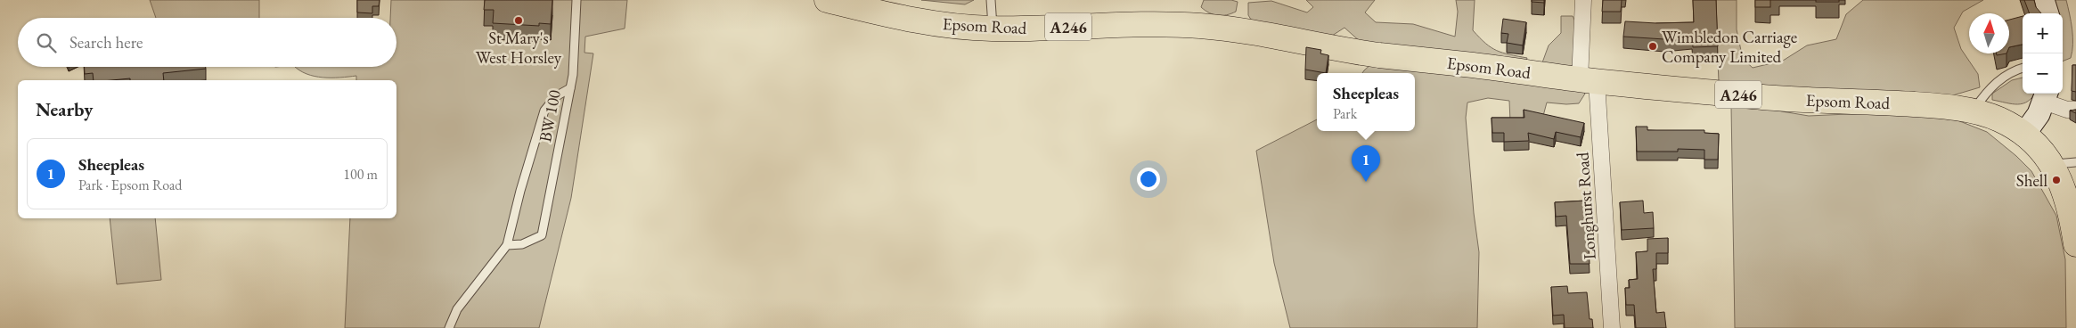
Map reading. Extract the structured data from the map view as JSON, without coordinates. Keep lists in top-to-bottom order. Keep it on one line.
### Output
{"streets":{"main road":["Epsom Road","A246"],"street":["Longhurst Road"],"lane":["BW 100"]},"crossings":[["Epsom Road","Longhurst Road"]],"places":["St Mary's West Horsley","Wimbledon Carriage Company Limited","Shell"],"north":"top","page":{"map_buttons":["+","−"],"search":"Search here","popup":["Sheepleas","Park"],"heading":"Nearby","list":[{"mark":"1","name":"Sheepleas","note":"Park · Epsom Road","value":"100 m"}],"pins":"1"}}
